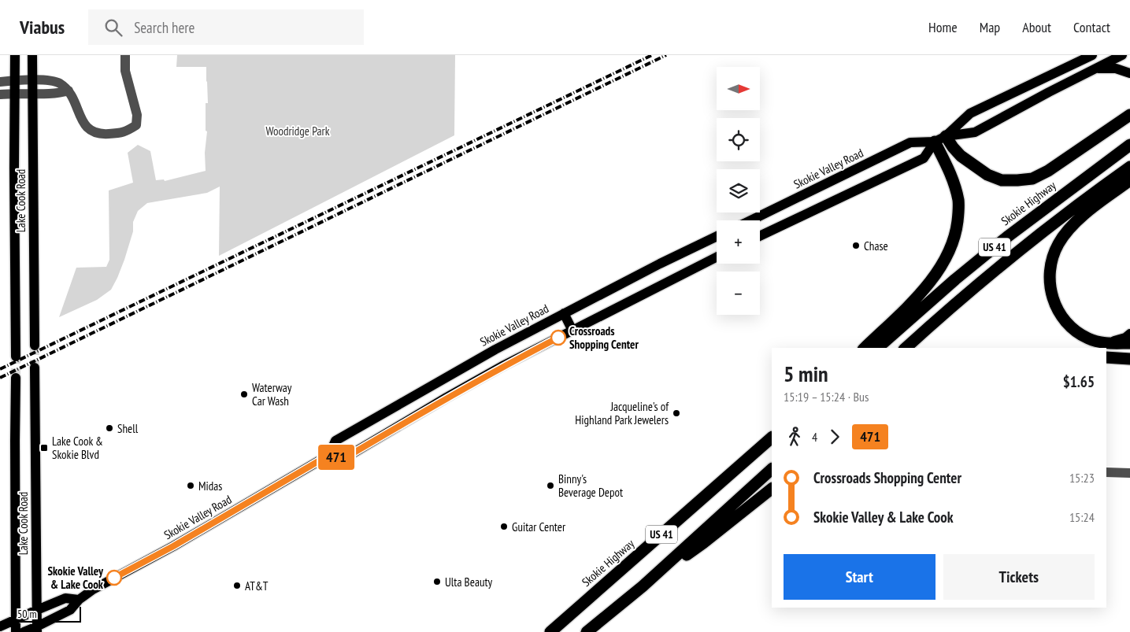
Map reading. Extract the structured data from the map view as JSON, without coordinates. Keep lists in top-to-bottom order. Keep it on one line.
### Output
{"streets":{"highway":["Skokie Highway","US 41"],"main road":["Skokie Valley Road","Lake Cook Road"]},"crossings":[["Skokie Valley Road","Lake Cook Road"]],"parks":["Woodridge Park"],"places":{"other":["Chase","Crossroads Shopping Center","Waterway Car Wash","Jacqueline's of Highland Park Jewelers","Shell","Midas","Binny's Beverage Depot","Guitar Center","Skokie Valley & Lake Cook","Ulta Beauty","AT&T"],"transit":["Lake Cook & Skokie Blvd"]},"lines":["bus line 471"],"scale_bar":"50 m","north":"right","page":{"header":"Viabus","search":"Search here","nav":["Home","Map","About","Contact"],"on_map":"471","map_buttons":["+","−"],"heading":["5 min","15:19 – 15:24 · Bus","$1.65"],"legs":["4","471"],"list":[{"name":"Crossroads Shopping Center","value":"15:23"},{"name":"Skokie Valley & Lake Cook","value":"15:24"}],"buttons":["Start","Tickets"],"scale":"50 m"}}
